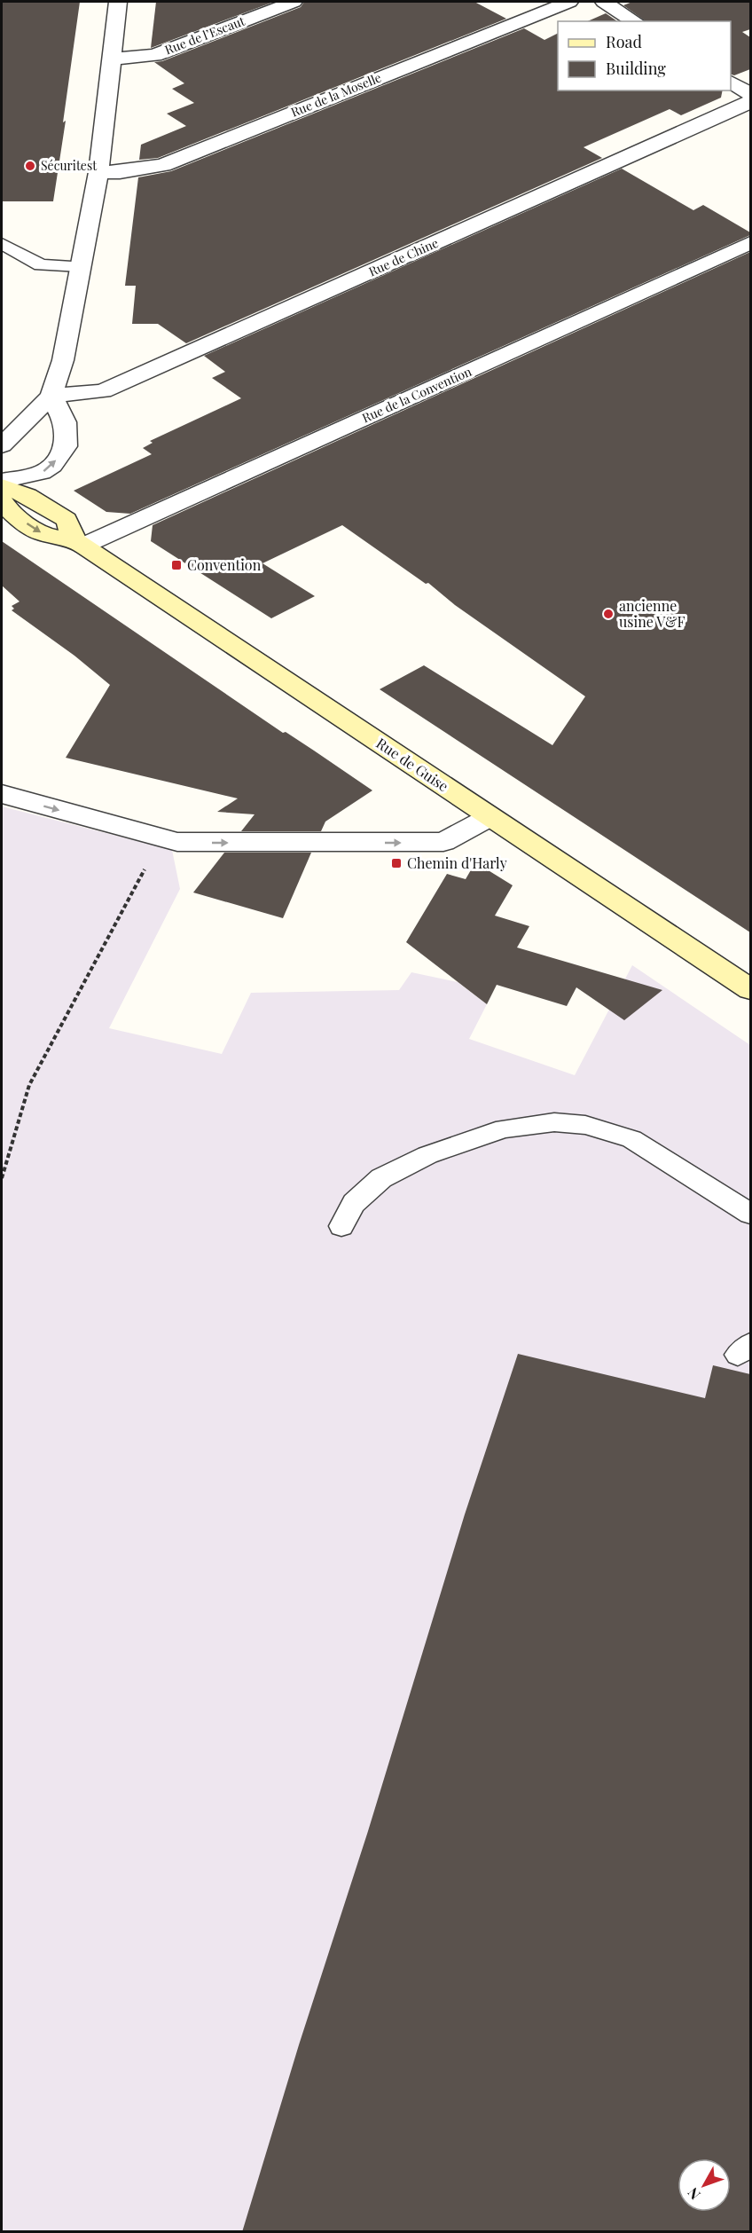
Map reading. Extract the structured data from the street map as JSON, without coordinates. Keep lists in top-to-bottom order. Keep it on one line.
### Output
{"streets":{"main road":["Rue de Guise"],"street":["Rue de l’Escaut","Rue de la Moselle","Rue de Chine","Rue de la Convention"]},"crossings":[["Rue de la Convention","Rue de Guise"]],"places":{"other":["Sécuritest","ancienne usine V&F"],"transit":["Convention","Chemin d'Harly"]},"legend":["Road","Building"],"north":"bottom left"}
